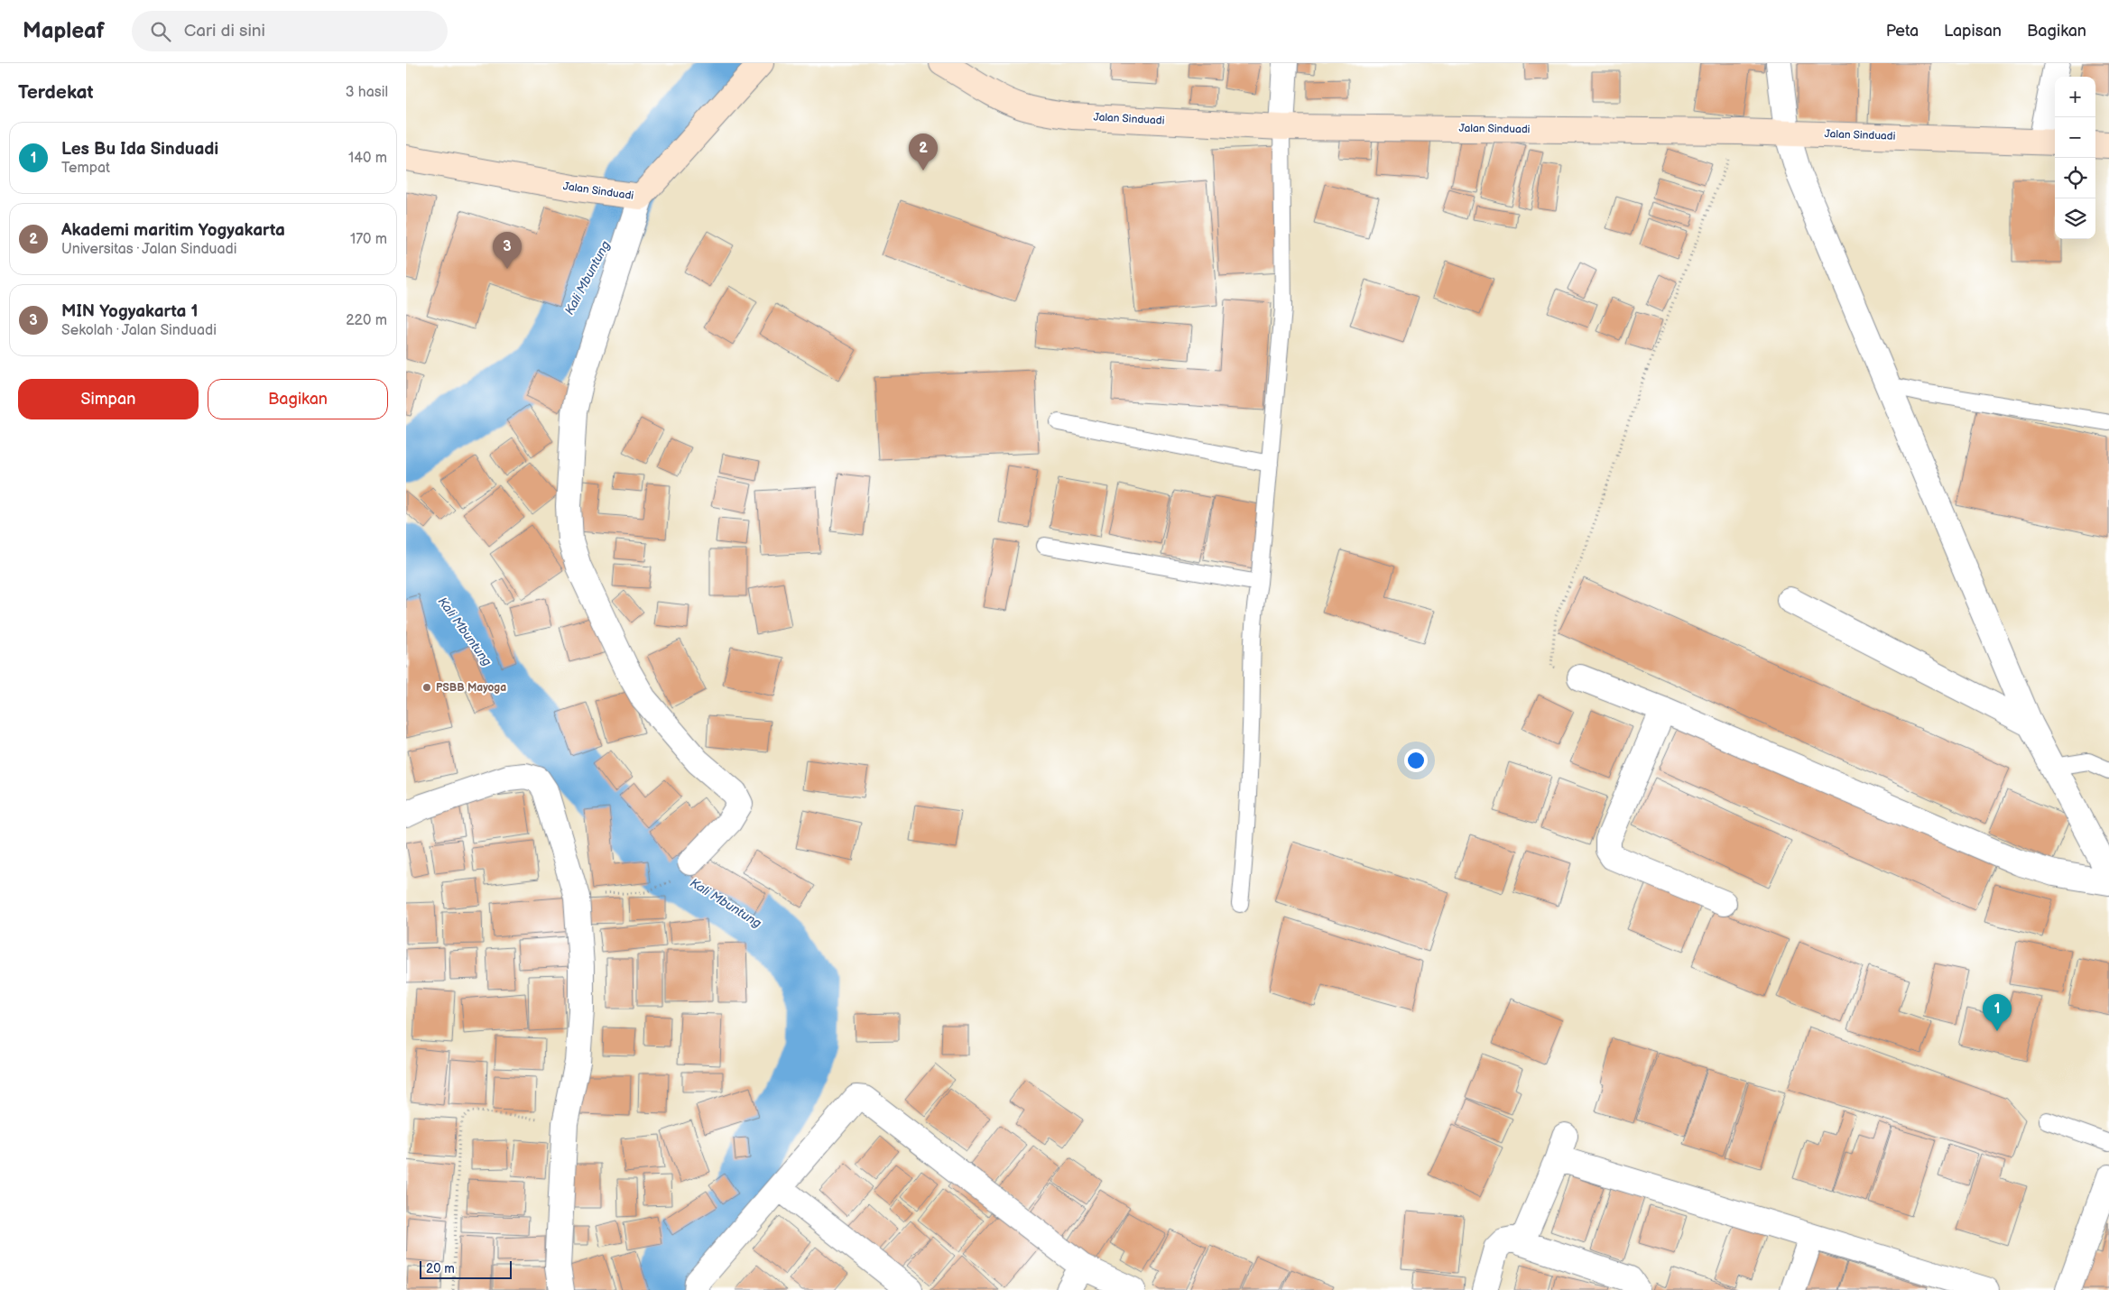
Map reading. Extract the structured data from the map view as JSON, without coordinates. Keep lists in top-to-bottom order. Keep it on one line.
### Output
{"streets":{"street":["Jalan Sinduadi"]},"water":["Kali Mbuntung"],"places":["PSBB Mayoga"],"scale_bar":"20 m","page":{"header":"Mapleaf","search":"Cari di sini","nav":["Peta","Lapisan","Bagikan"],"heading":["Terdekat","3 hasil"],"map_buttons":["+","−"],"list":[{"mark":"1","name":"Les Bu Ida Sinduadi","note":"Tempat","value":"140 m"},{"mark":"2","name":"Akademi maritim Yogyakarta","note":"Universitas · Jalan Sinduadi","value":"170 m"},{"mark":"3","name":"MIN Yogyakarta 1","note":"Sekolah · Jalan Sinduadi","value":"220 m"}],"pins":["2","3","1"],"buttons":["Simpan","Bagikan"],"scale":"20 m"}}
